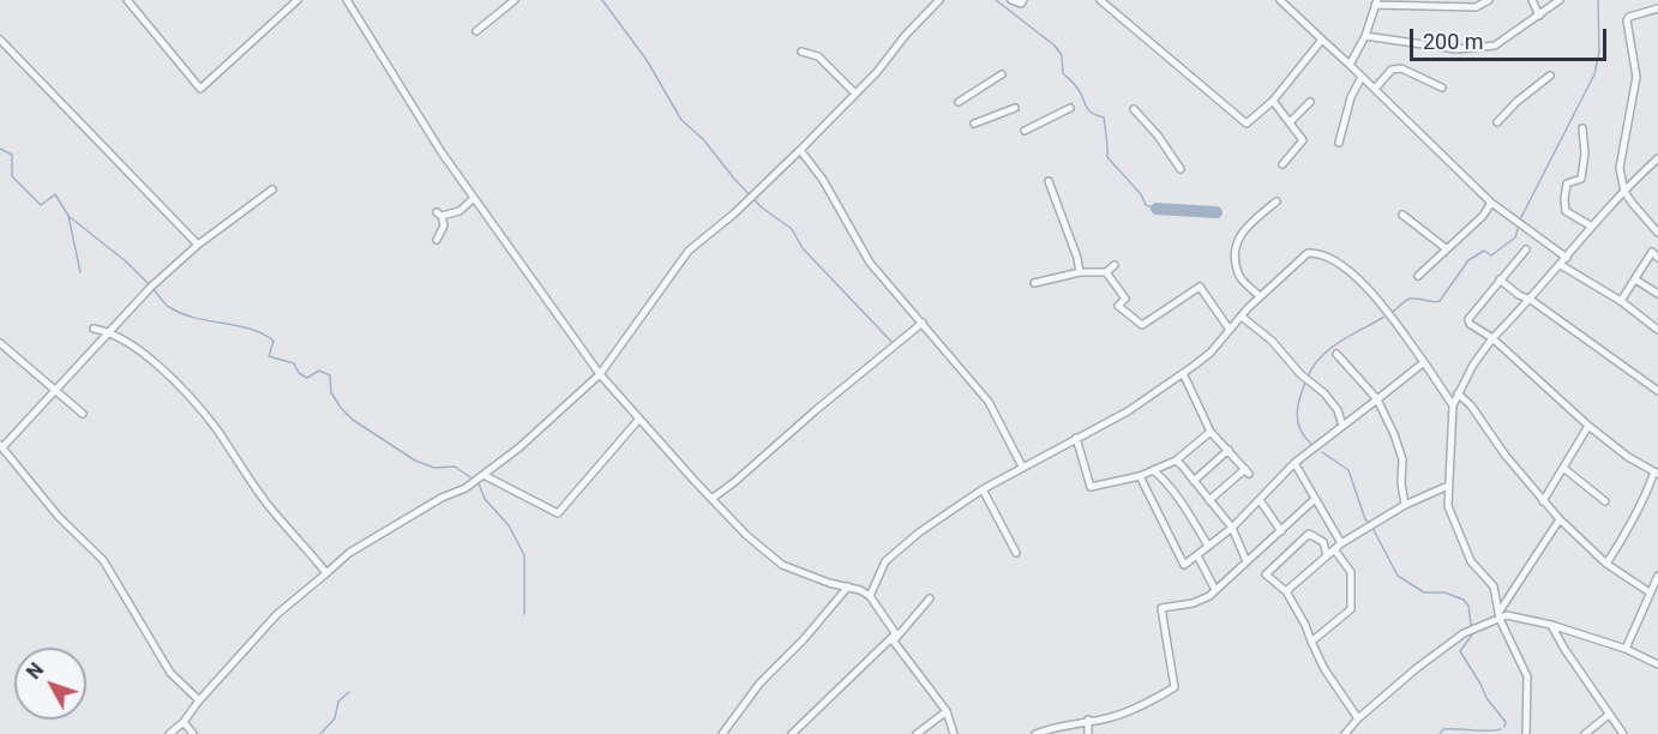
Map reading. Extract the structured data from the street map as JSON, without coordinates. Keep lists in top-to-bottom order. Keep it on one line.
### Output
{"scale_bar":"200 m","north":"top left"}
